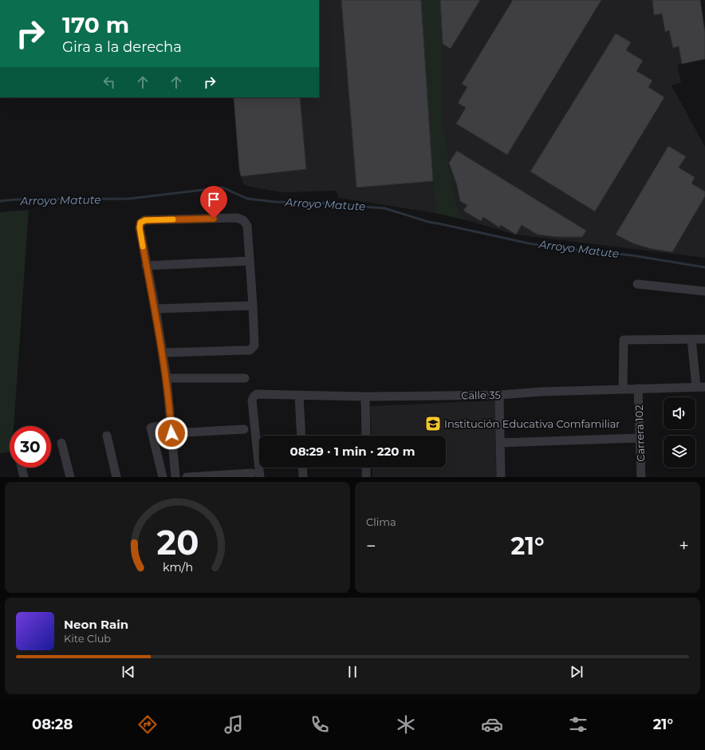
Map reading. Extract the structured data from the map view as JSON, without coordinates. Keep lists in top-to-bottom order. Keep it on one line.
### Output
{"streets":{"street":["Calle 35","Carrera 102"]},"crossings":[["Calle 35","Carrera 102"]],"water":["Arroyo Matute"],"places":{"school or university":["Institución Educativa Comfamiliar"]},"page":{"turn":["170 m","Gira a la derecha"],"limit":"30","trip":"08:29 · 1 min · 220 m","tile":"Clima","heat":["−","21°","+"],"song":["Neon Rain","Kite Club"],"tabs":["08:28","21°"],"gauge":["20","km/h"]}}
